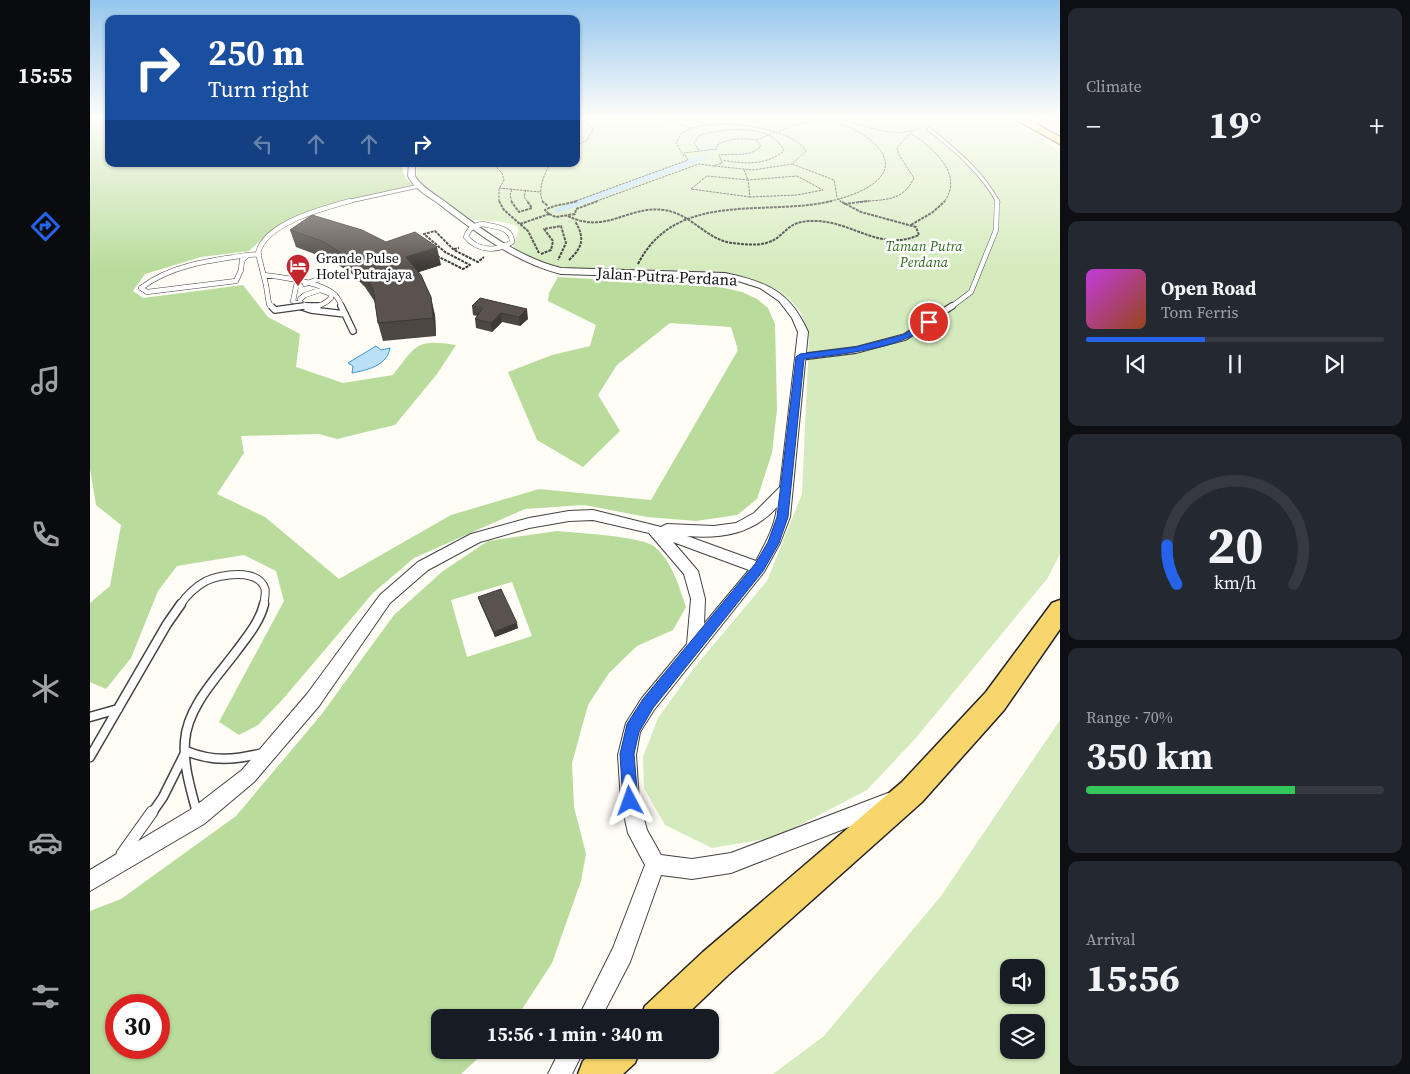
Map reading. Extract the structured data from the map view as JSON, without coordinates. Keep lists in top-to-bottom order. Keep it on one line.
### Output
{"streets":{"street":["Jalan Putra Perdana"]},"parks":["Taman Putra Perdana"],"places":{"hotel":["Grande Pulse Hotel Putrajaya"]},"page":{"tabs":"15:55","tile":["Climate",["Range · 70%","350 km"],["Arrival","15:56"]],"turn":["250 m","Turn right"],"heat":["−","19°","+"],"song":["Open Road","Tom Ferris"],"limit":"30","trip":"15:56 · 1 min · 340 m","gauge":["20","km/h"]}}
